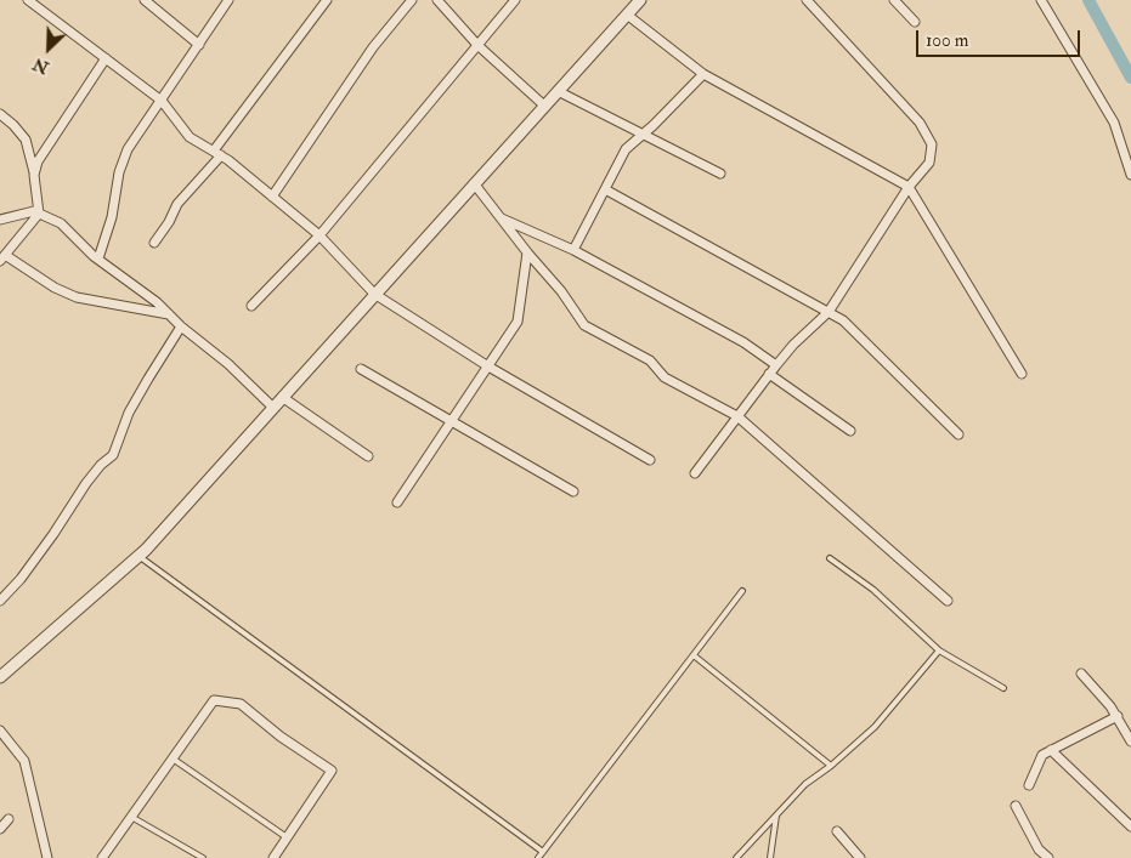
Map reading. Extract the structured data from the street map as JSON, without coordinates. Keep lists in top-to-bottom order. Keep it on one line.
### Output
{"scale_bar":"100 m","north":"bottom left"}
